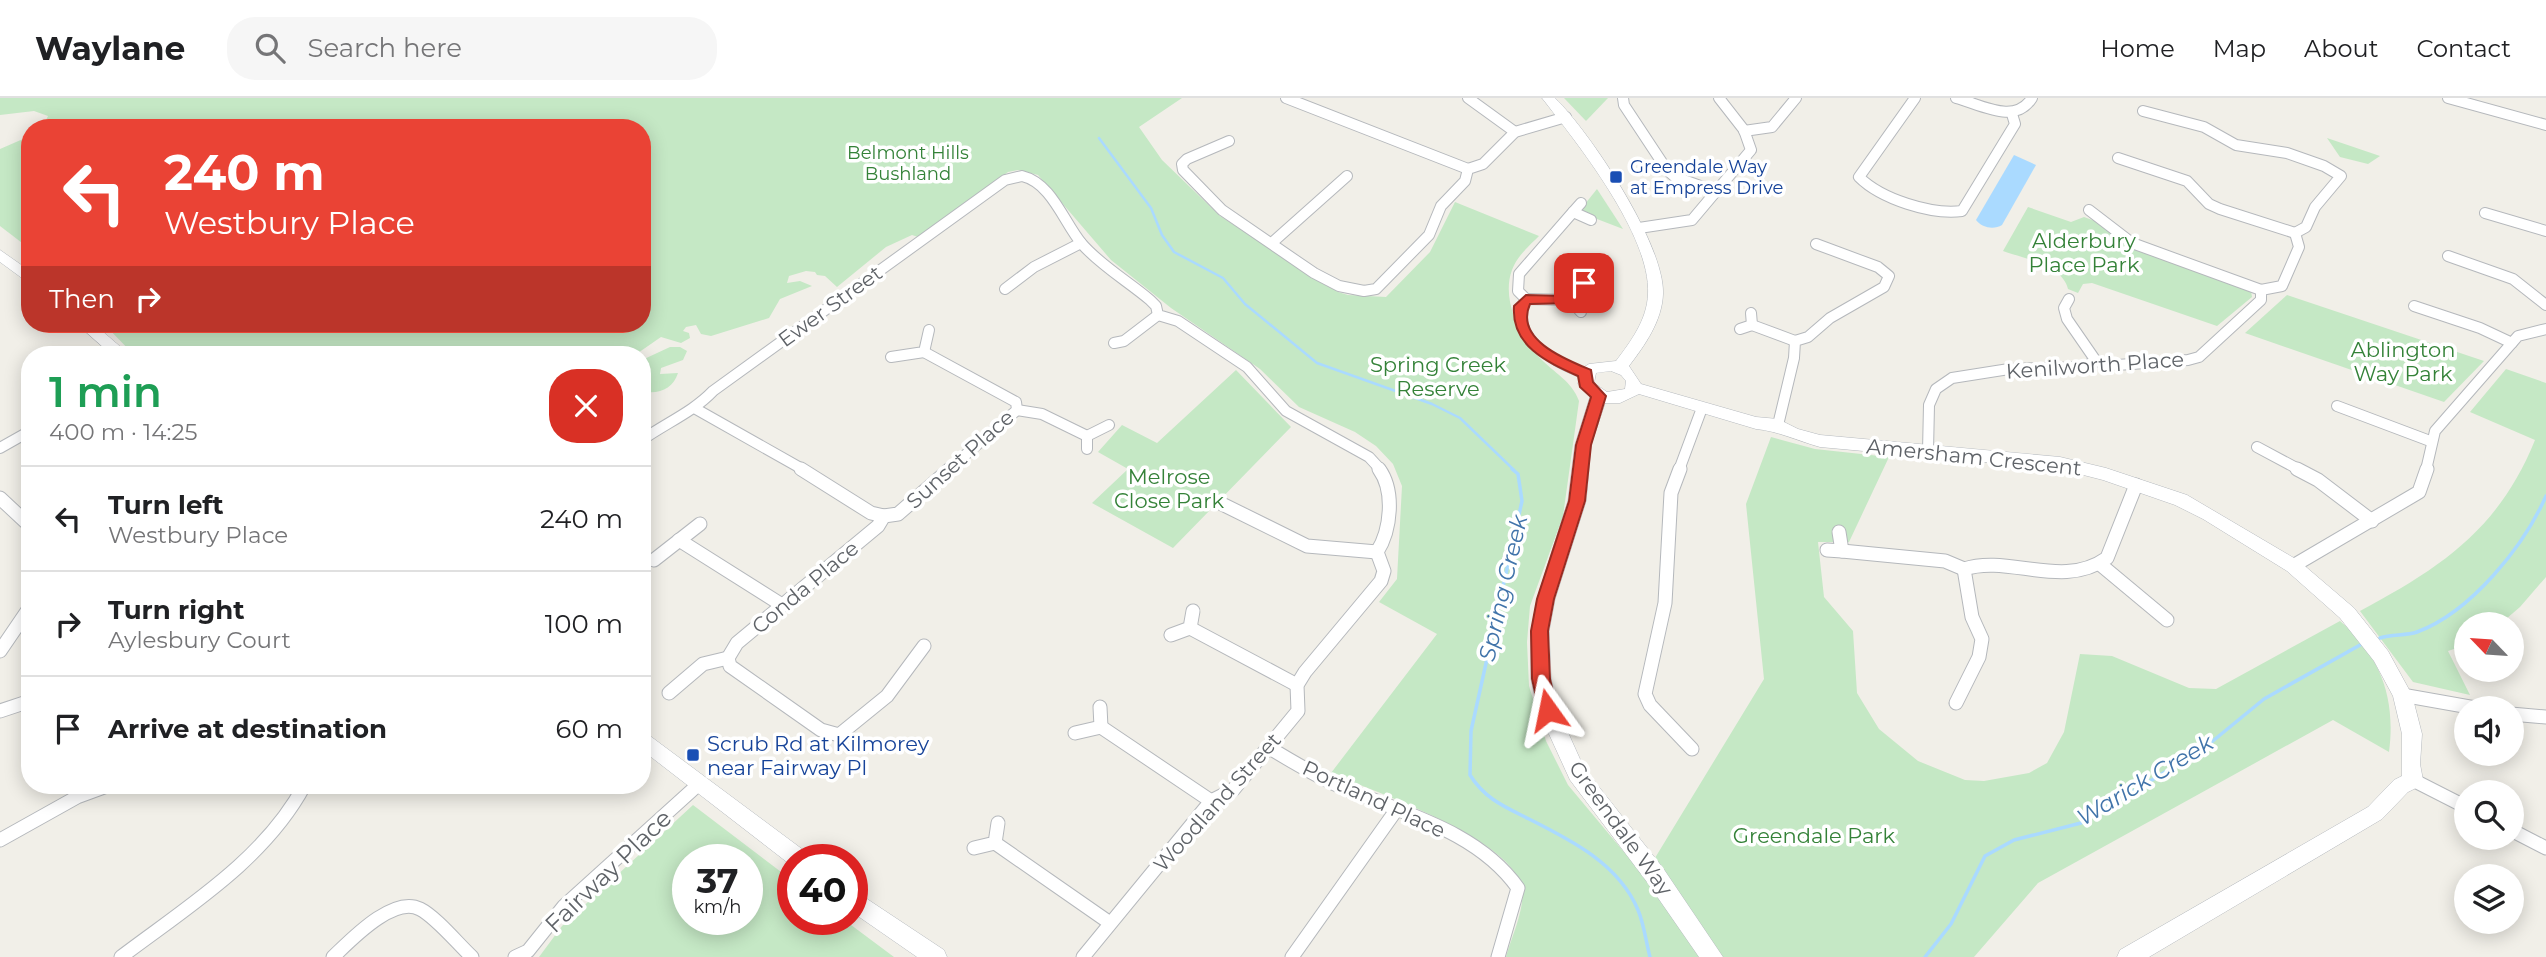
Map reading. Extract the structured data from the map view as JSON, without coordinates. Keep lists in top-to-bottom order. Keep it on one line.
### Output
{"streets":{"street":["Ewer Street","Kenilworth Place","Amersham Crescent","Sunset Place","Conda Place","Portland Place","Woodland Street","Greendale Way","Fairway Place"]},"crossings":[["Ewer Street","Sunset Place"],["Ewer Street","Woodland Street"],["Kenilworth Place","Amersham Crescent"],["Amersham Crescent","Greendale Way"],["Sunset Place","Conda Place"],["Portland Place","Woodland Street"]],"water":["Spring Creek","Warick Creek"],"parks":["Belmont Hills Bushland","Alderbury Place Park","Ablington Way Park","Spring Creek Reserve","Melrose Close Park","Greendale Park"],"places":{"transit":["Greendale Way at Empress Drive","Scrub Rd at Kilmorey near Fairway Pl"]},"north":"top left","page":{"header":"Waylane","search":"Search here","nav":["Home","Map","About","Contact"],"turn":["240 m","Westbury Place"],"then":"Then","heading":["1 min","400 m · 14:25"],"list":[{"name":"Turn left","note":"Westbury Place","value":"240 m"},{"name":"Turn right","note":"Aylesbury Court","value":"100 m"},{"name":"Arrive at destination","value":"60 m"}],"speed":"37 km/h","limit":"40"}}
